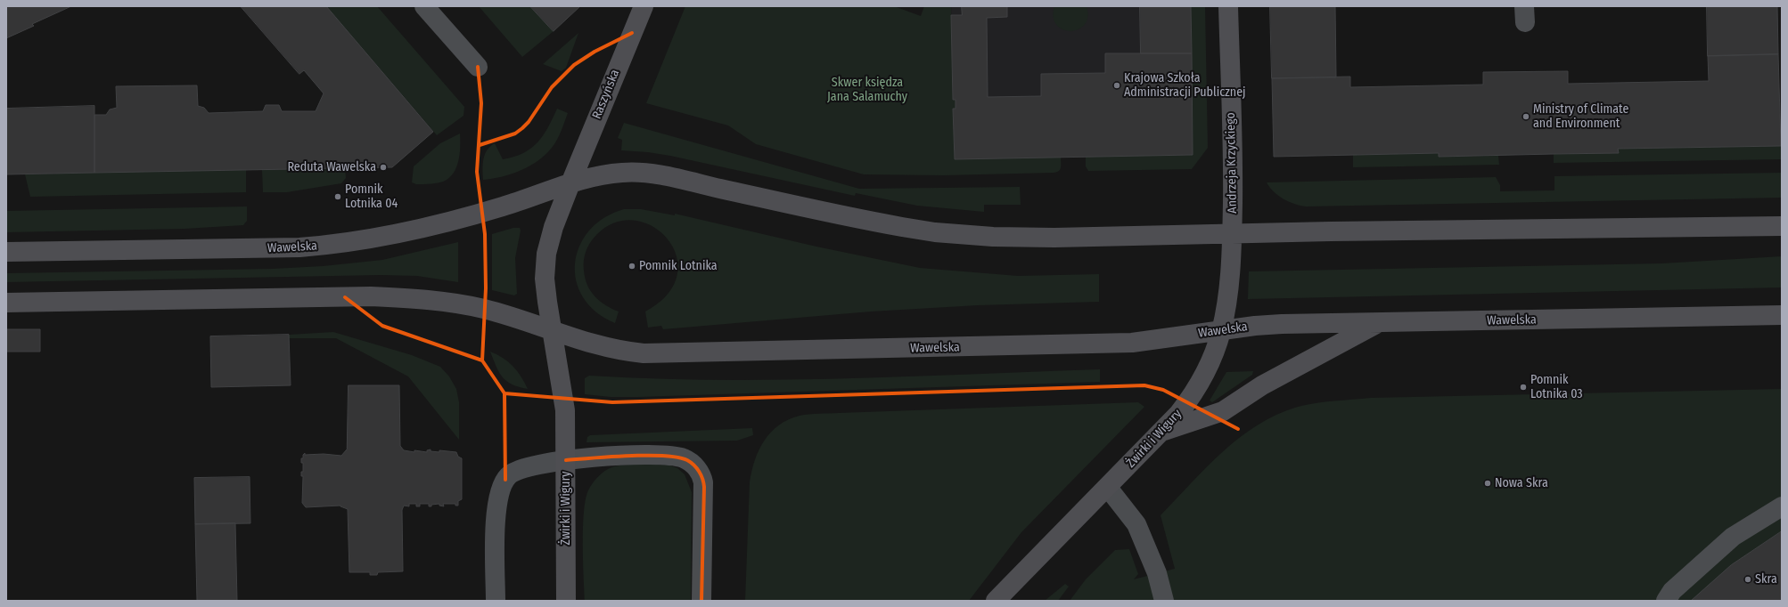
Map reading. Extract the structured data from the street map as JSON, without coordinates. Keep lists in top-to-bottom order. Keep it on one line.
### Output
{"streets":{"main road":["Raszyńska","Andrzeja Krzyckiego","Wawelska","Żwirki i Wigury"]},"crossings":[["Raszyńska","Wawelska"],["Raszyńska","Żwirki i Wigury"],["Andrzeja Krzyckiego","Wawelska"],["Andrzeja Krzyckiego","Żwirki i Wigury"],["Wawelska","Żwirki i Wigury"]],"parks":["Skwer księdza Jana Salamuchy"],"places":["Krajowa Szkoła Administracji Publicznej","Ministry of Climate and Environment","Reduta Wawelska","Pomnik Lotnika 04","Pomnik Lotnika","Pomnik Lotnika 03","Nowa Skra","Skra"]}
